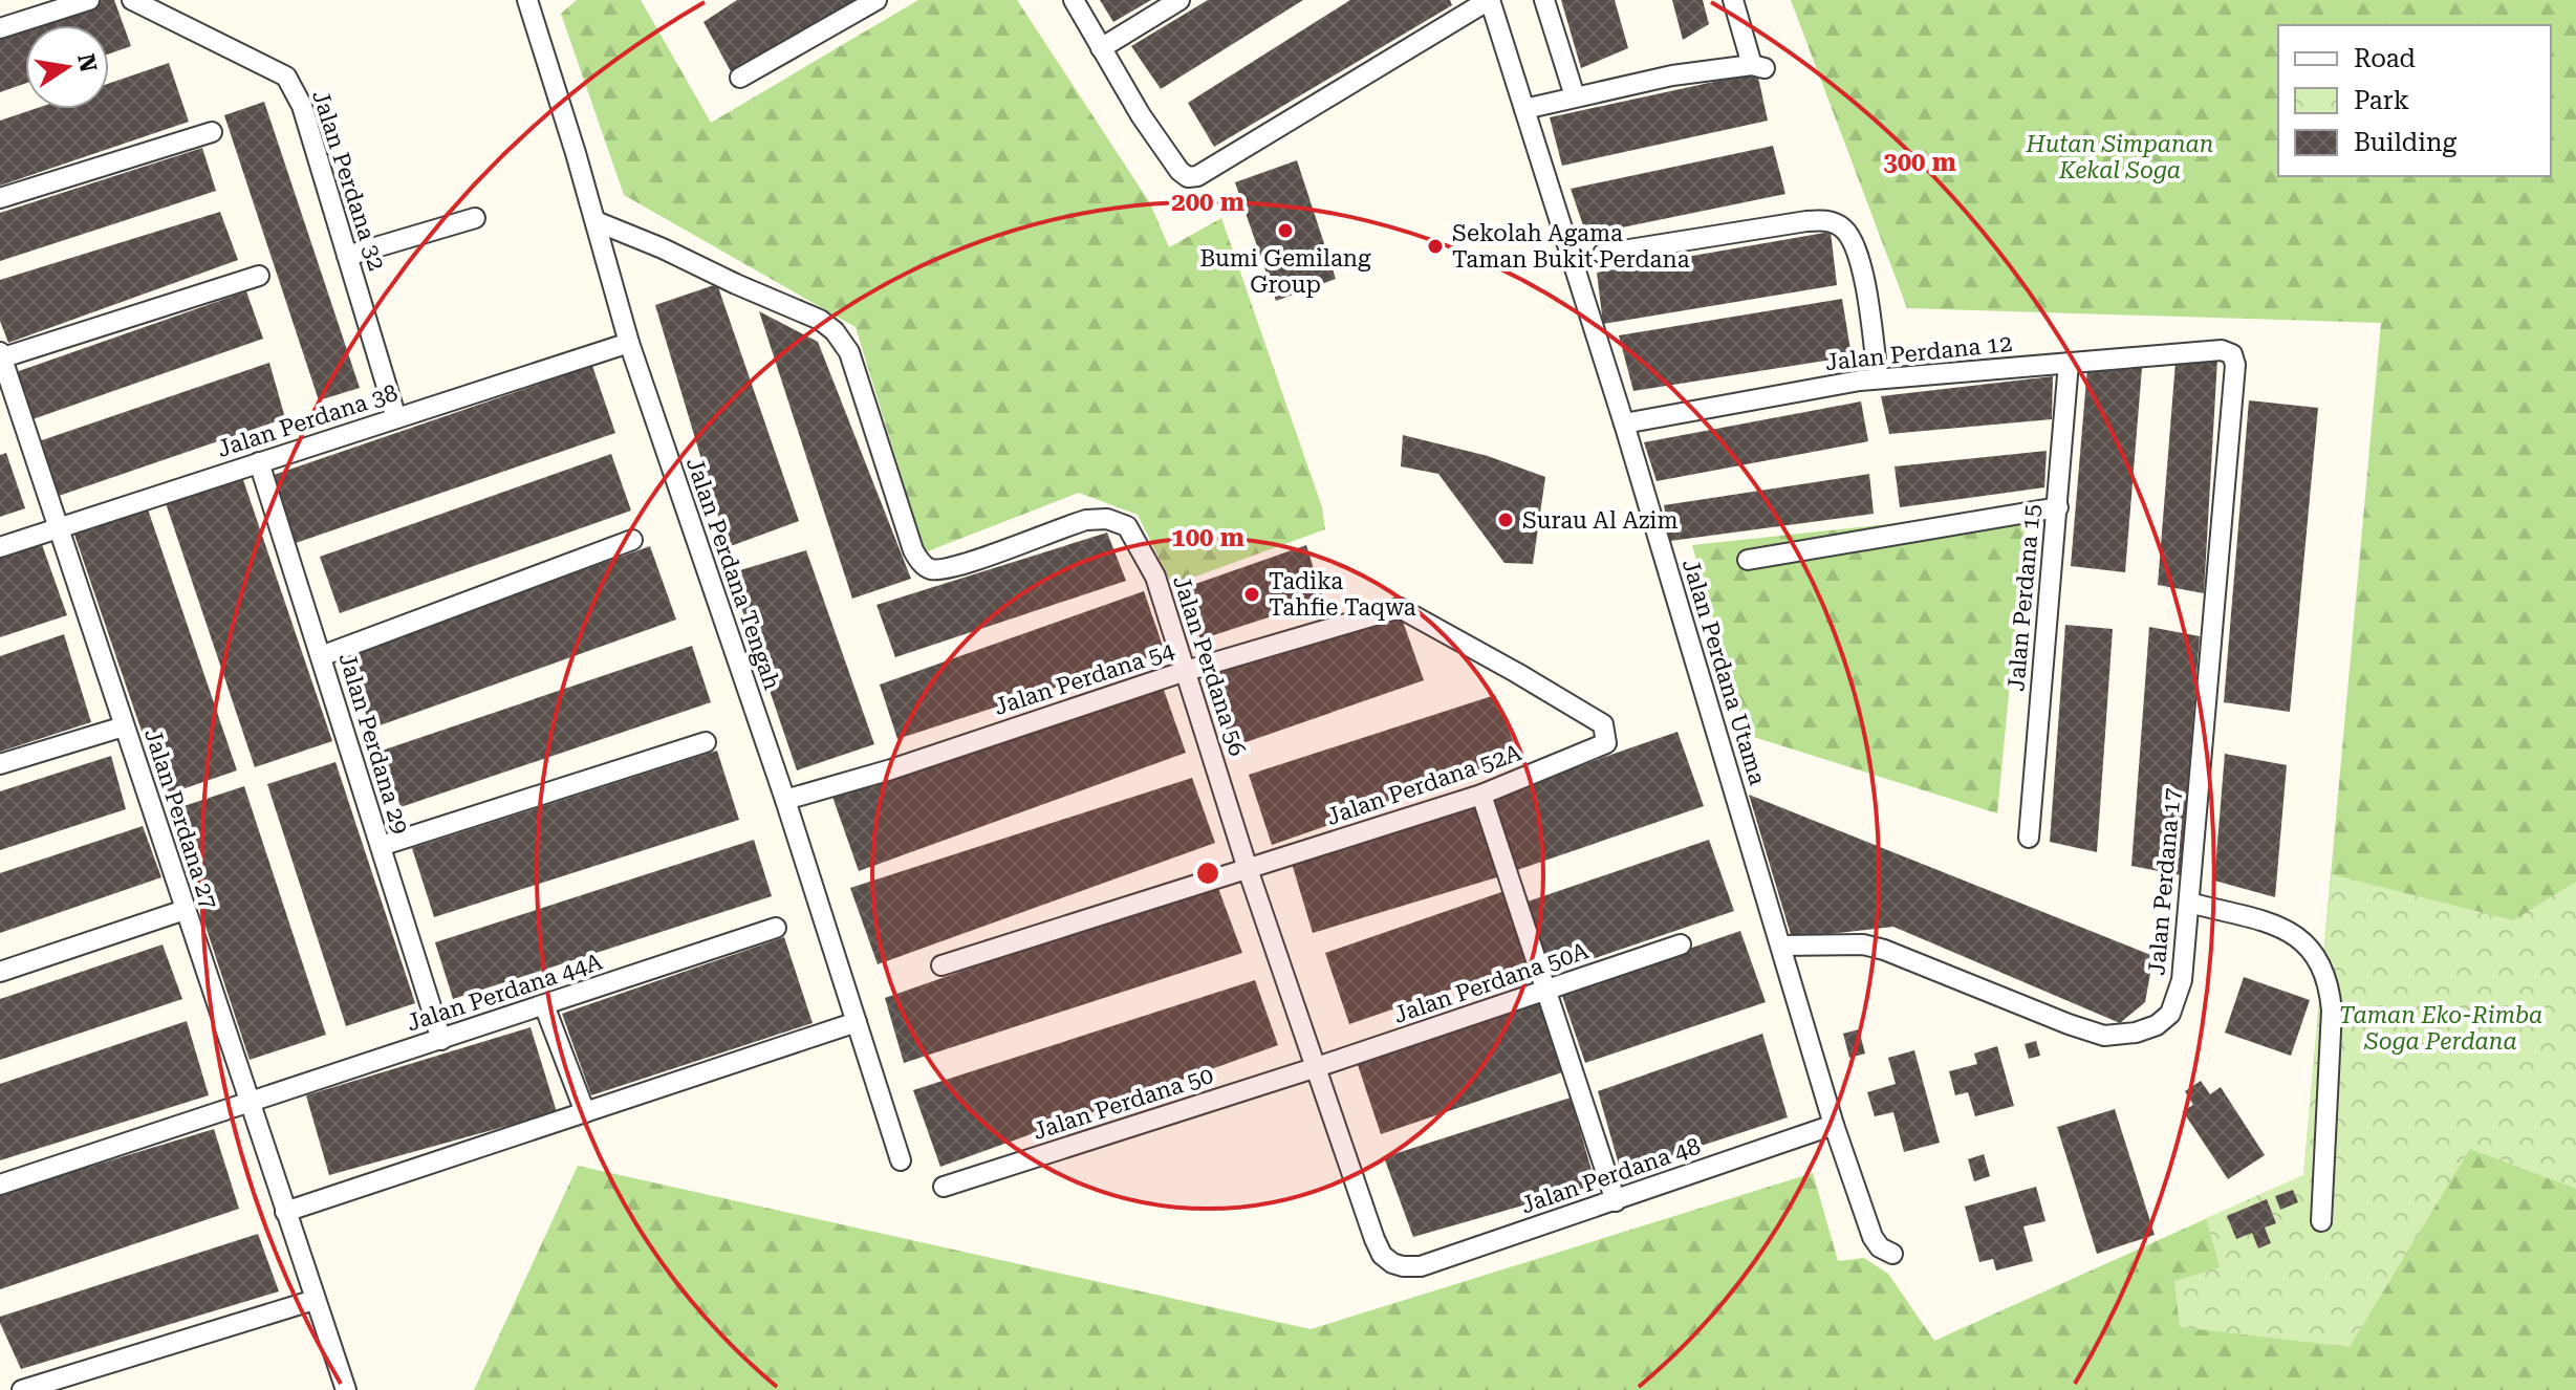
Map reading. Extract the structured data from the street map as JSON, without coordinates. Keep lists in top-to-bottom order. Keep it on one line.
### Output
{"streets":{"street":["Jalan Perdana 32","Jalan Perdana 12","Jalan Perdana 38","Jalan Perdana Tengah","Jalan Perdana 15","Jalan Perdana 56","Jalan Perdana Utama","Jalan Perdana 54","Jalan Perdana 29","Jalan Perdana 52A","Jalan Perdana 27","Jalan Perdana 17","Jalan Perdana 50A","Jalan Perdana 44A","Jalan Perdana 50","Jalan Perdana 48"]},"crossings":[["Jalan Perdana 32","Jalan Perdana 38"],["Jalan Perdana 12","Jalan Perdana 15"],["Jalan Perdana 12","Jalan Perdana Utama"],["Jalan Perdana 12","Jalan Perdana 17"],["Jalan Perdana 38","Jalan Perdana Tengah"],["Jalan Perdana 38","Jalan Perdana 29"],["Jalan Perdana 38","Jalan Perdana 27"],["Jalan Perdana Tengah","Jalan Perdana 56"],["Jalan Perdana Tengah","Jalan Perdana 54"],["Jalan Perdana 56","Jalan Perdana 54"],["Jalan Perdana 56","Jalan Perdana 52A"],["Jalan Perdana 56","Jalan Perdana 50A"],["Jalan Perdana 56","Jalan Perdana 50"],["Jalan Perdana 56","Jalan Perdana 48"],["Jalan Perdana Utama","Jalan Perdana 17"],["Jalan Perdana Utama","Jalan Perdana 48"],["Jalan Perdana 54","Jalan Perdana 52A"],["Jalan Perdana 29","Jalan Perdana 44A"],["Jalan Perdana 27","Jalan Perdana 44A"],["Jalan Perdana 50A","Jalan Perdana 50"]],"parks":["Hutan Simpanan Kekal Soga","Taman Eko-Rimba Soga Perdana"],"places":["Bumi Gemilang Group","Sekolah Agama Taman Bukit Perdana","Surau Al Azim","Tadika Tahfie Taqwa"],"legend":["Road","Park","Building"],"north":"right","rings":["300 m","200 m","100 m"]}
